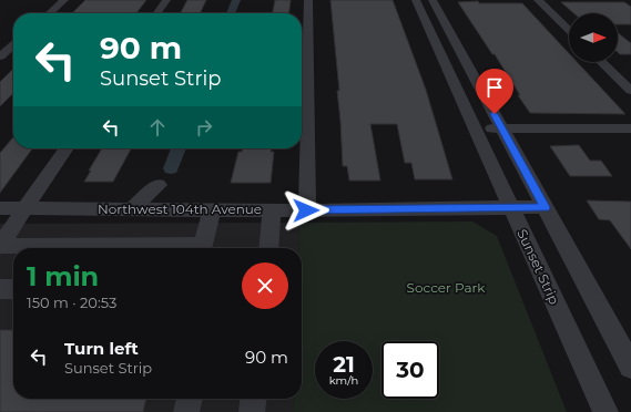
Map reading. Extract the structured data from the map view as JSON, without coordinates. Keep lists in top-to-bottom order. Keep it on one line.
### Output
{"streets":{"street":["Northwest 104th Avenue","Sunset Strip"]},"crossings":[["Northwest 104th Avenue","Sunset Strip"]],"parks":["Soccer Park"],"north":"right","page":{"turn":["90 m","Sunset Strip"],"heading":["1 min","150 m · 20:53"],"list":[{"name":"Turn left","note":"Sunset Strip","value":"90 m"}],"speed":"21 km/h","limit":"30"}}
